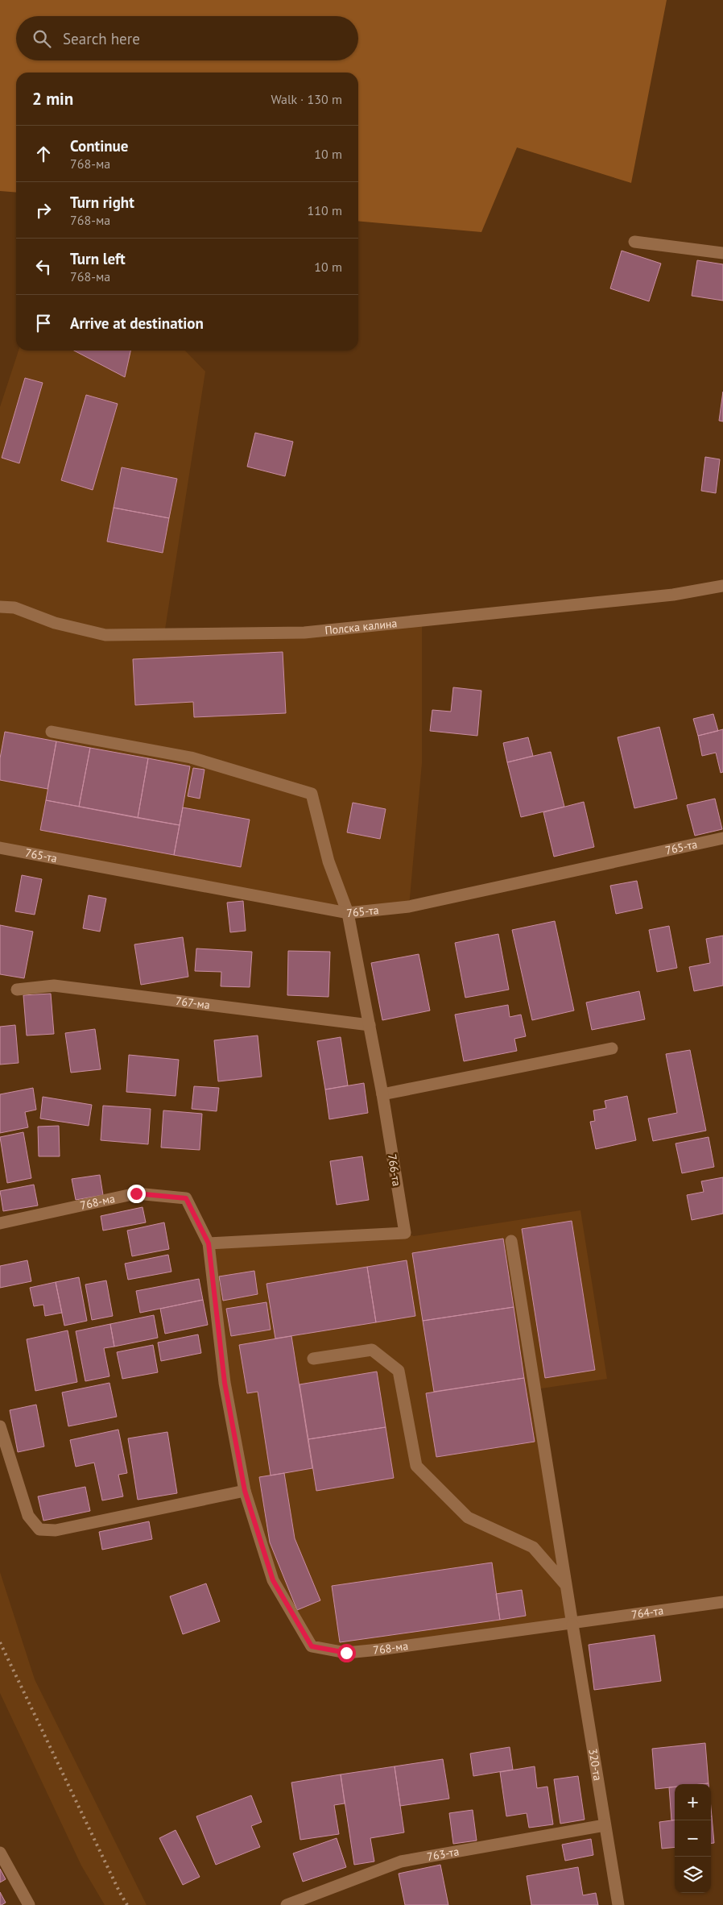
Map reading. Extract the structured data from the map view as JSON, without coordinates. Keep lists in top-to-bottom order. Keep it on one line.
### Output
{"streets":{"street":["Полска калина","765-та","767-ма","766-та","768-ма","764-та","320-та","763-та"]},"crossings":[["765-та","766-та"],["767-ма","766-та"],["766-та","768-ма"],["768-ма","764-та"],["768-ма","320-та"],["764-та","320-та"],["320-та","763-та"]],"page":{"search":"Search here","heading":["2 min","Walk · 130 m"],"list":[["Continue","768-ма","10 m"],["Turn right","768-ма","110 m"],["Turn left","768-ма","10 m"],"Arrive at destination"],"map_buttons":["+","−"]}}
